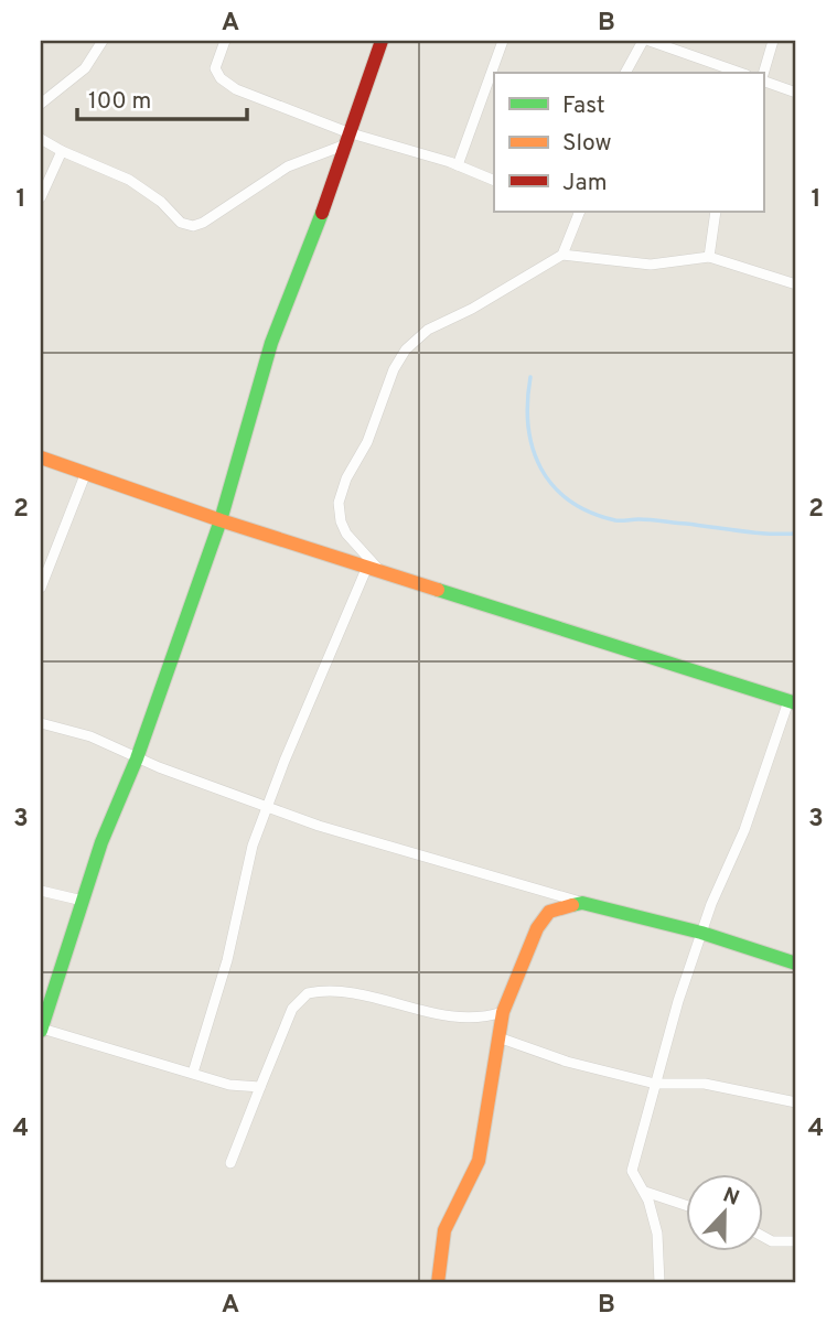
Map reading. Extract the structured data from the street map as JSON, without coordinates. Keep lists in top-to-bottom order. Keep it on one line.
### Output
{"legend":["Fast","Slow","Jam"],"scale_bar":"100 m","north":"top","grid":{"columns":["A","B"],"rows":["1","2","3","4"]}}
